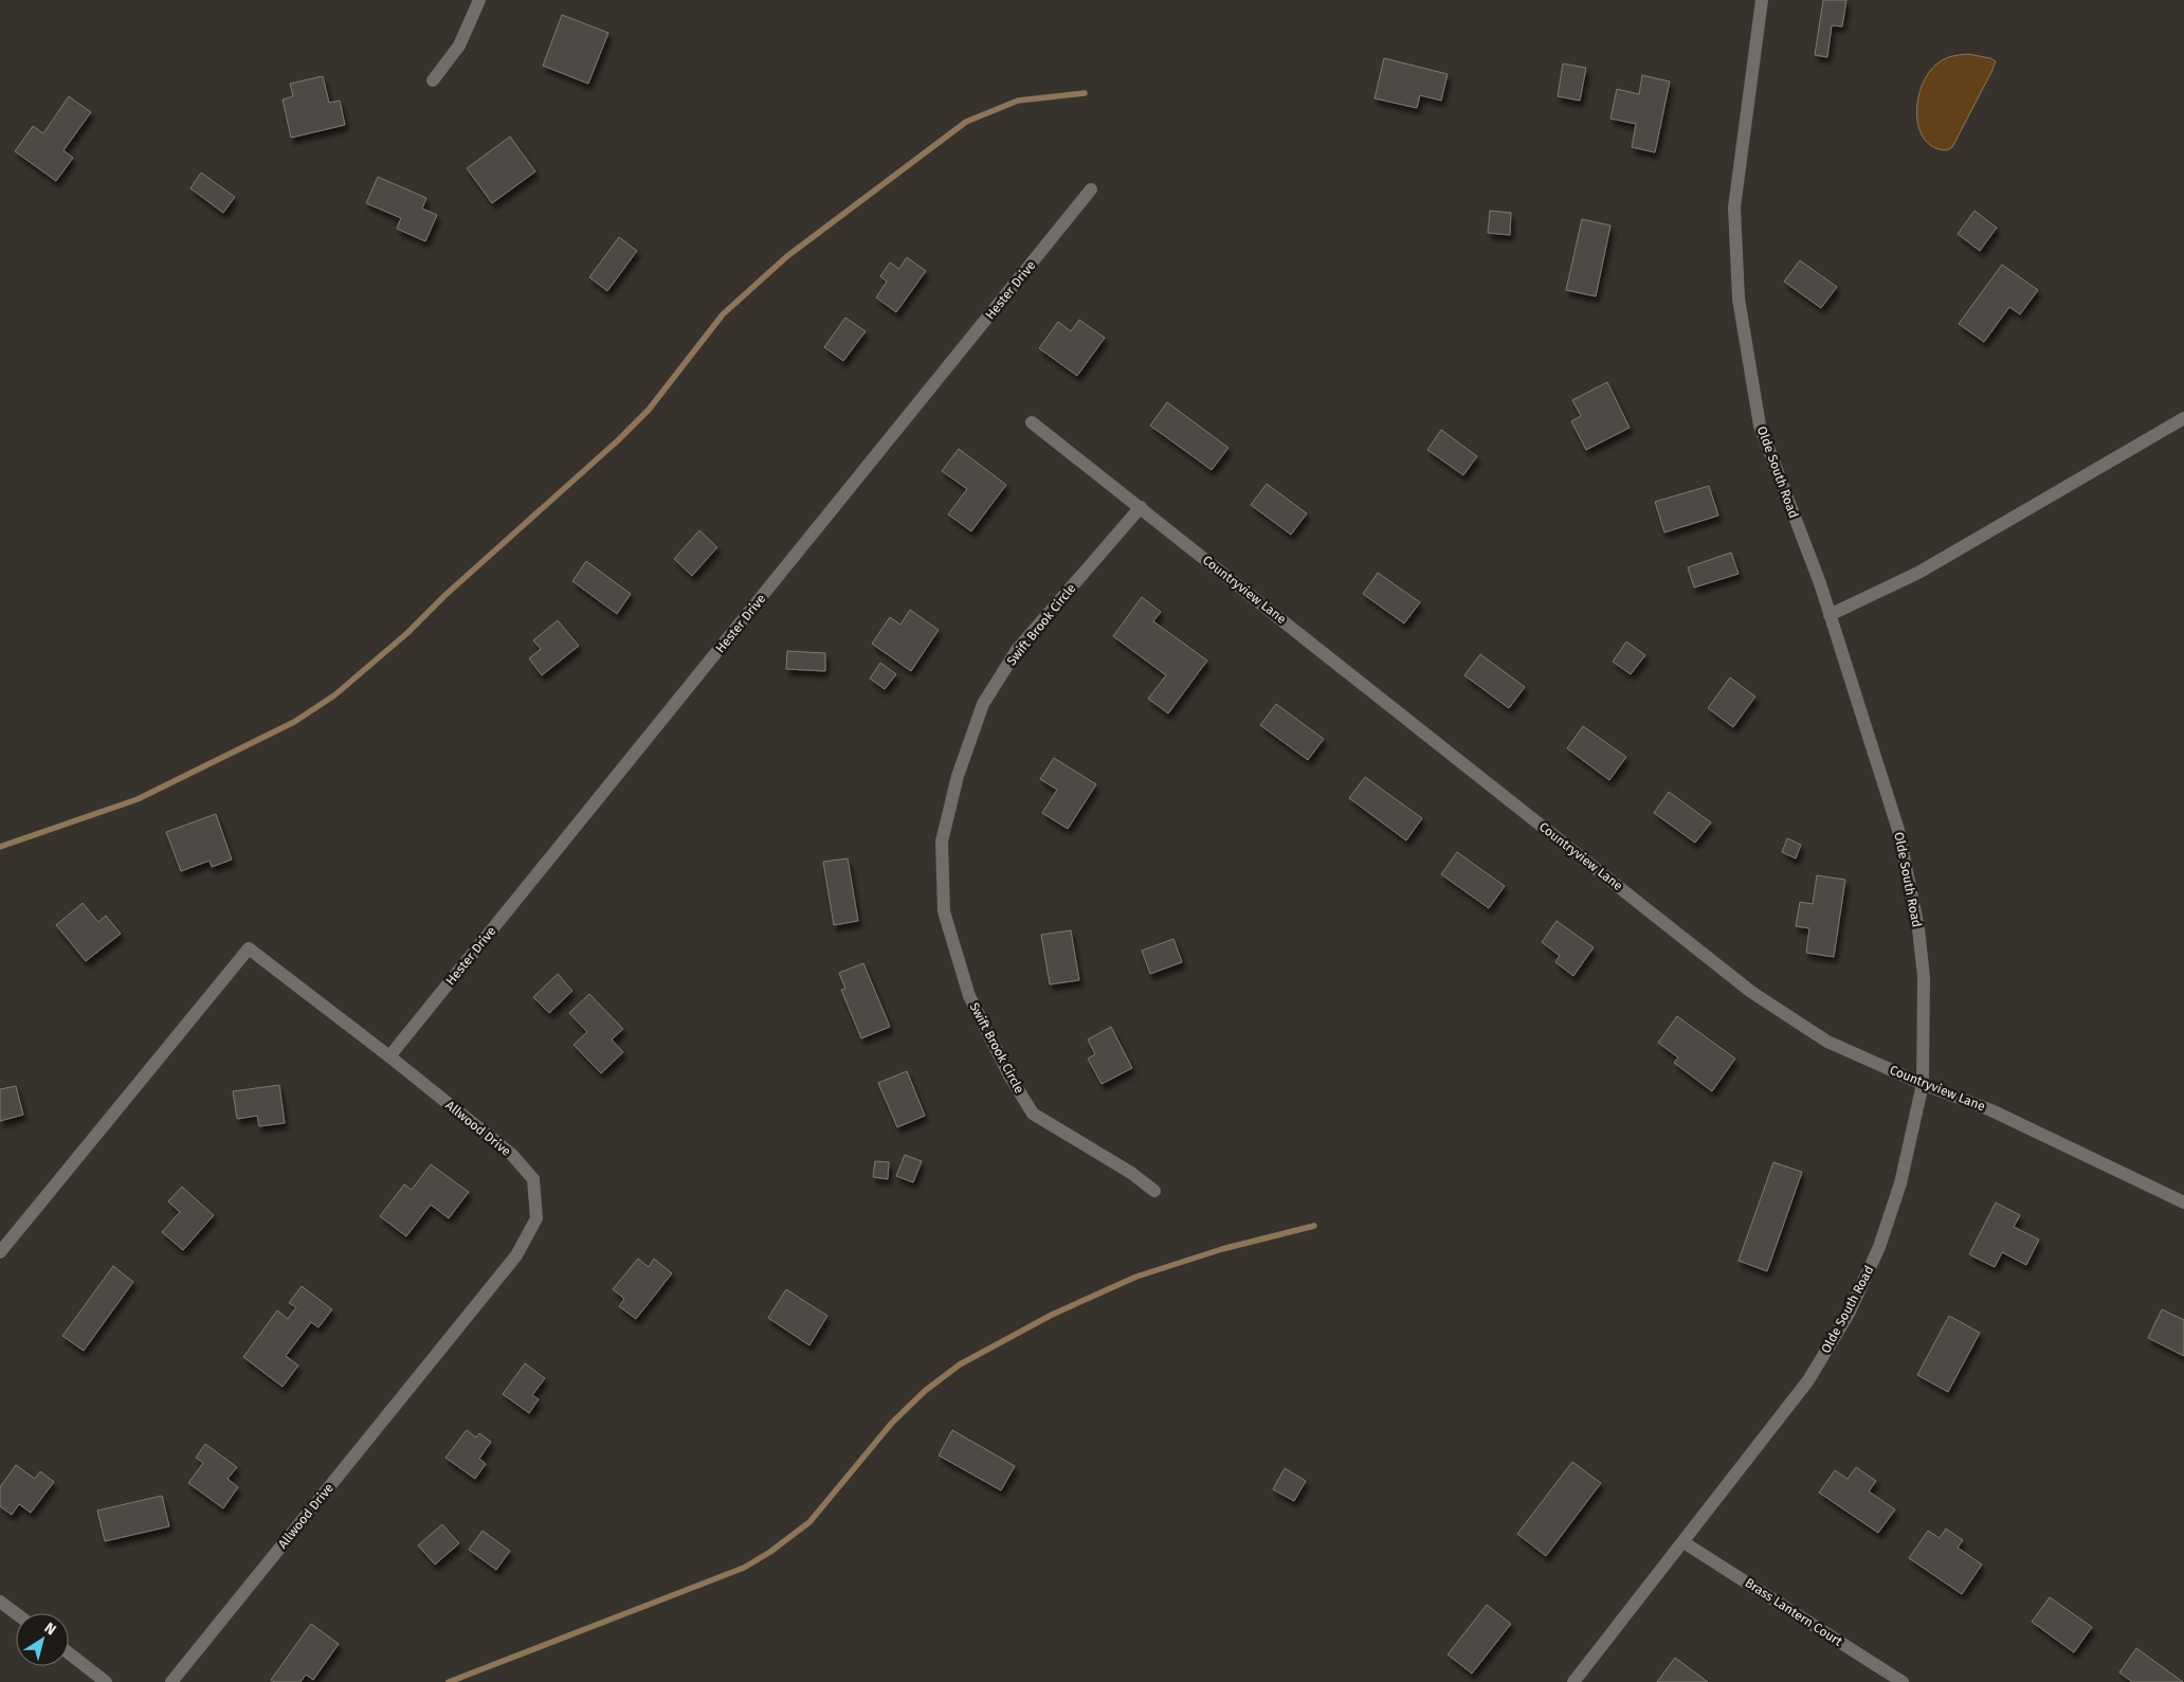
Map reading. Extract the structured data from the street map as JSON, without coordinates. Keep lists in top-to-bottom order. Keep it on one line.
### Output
{"streets":{"street":["Hester Drive","Olde South Road","Countryview Lane","Swift Brook Circle","Allwood Drive","Brass Lantern Court"]},"crossings":[["Hester Drive","Allwood Drive"],["Olde South Road","Countryview Lane"],["Olde South Road","Brass Lantern Court"],["Countryview Lane","Swift Brook Circle"]],"north":"top right"}
